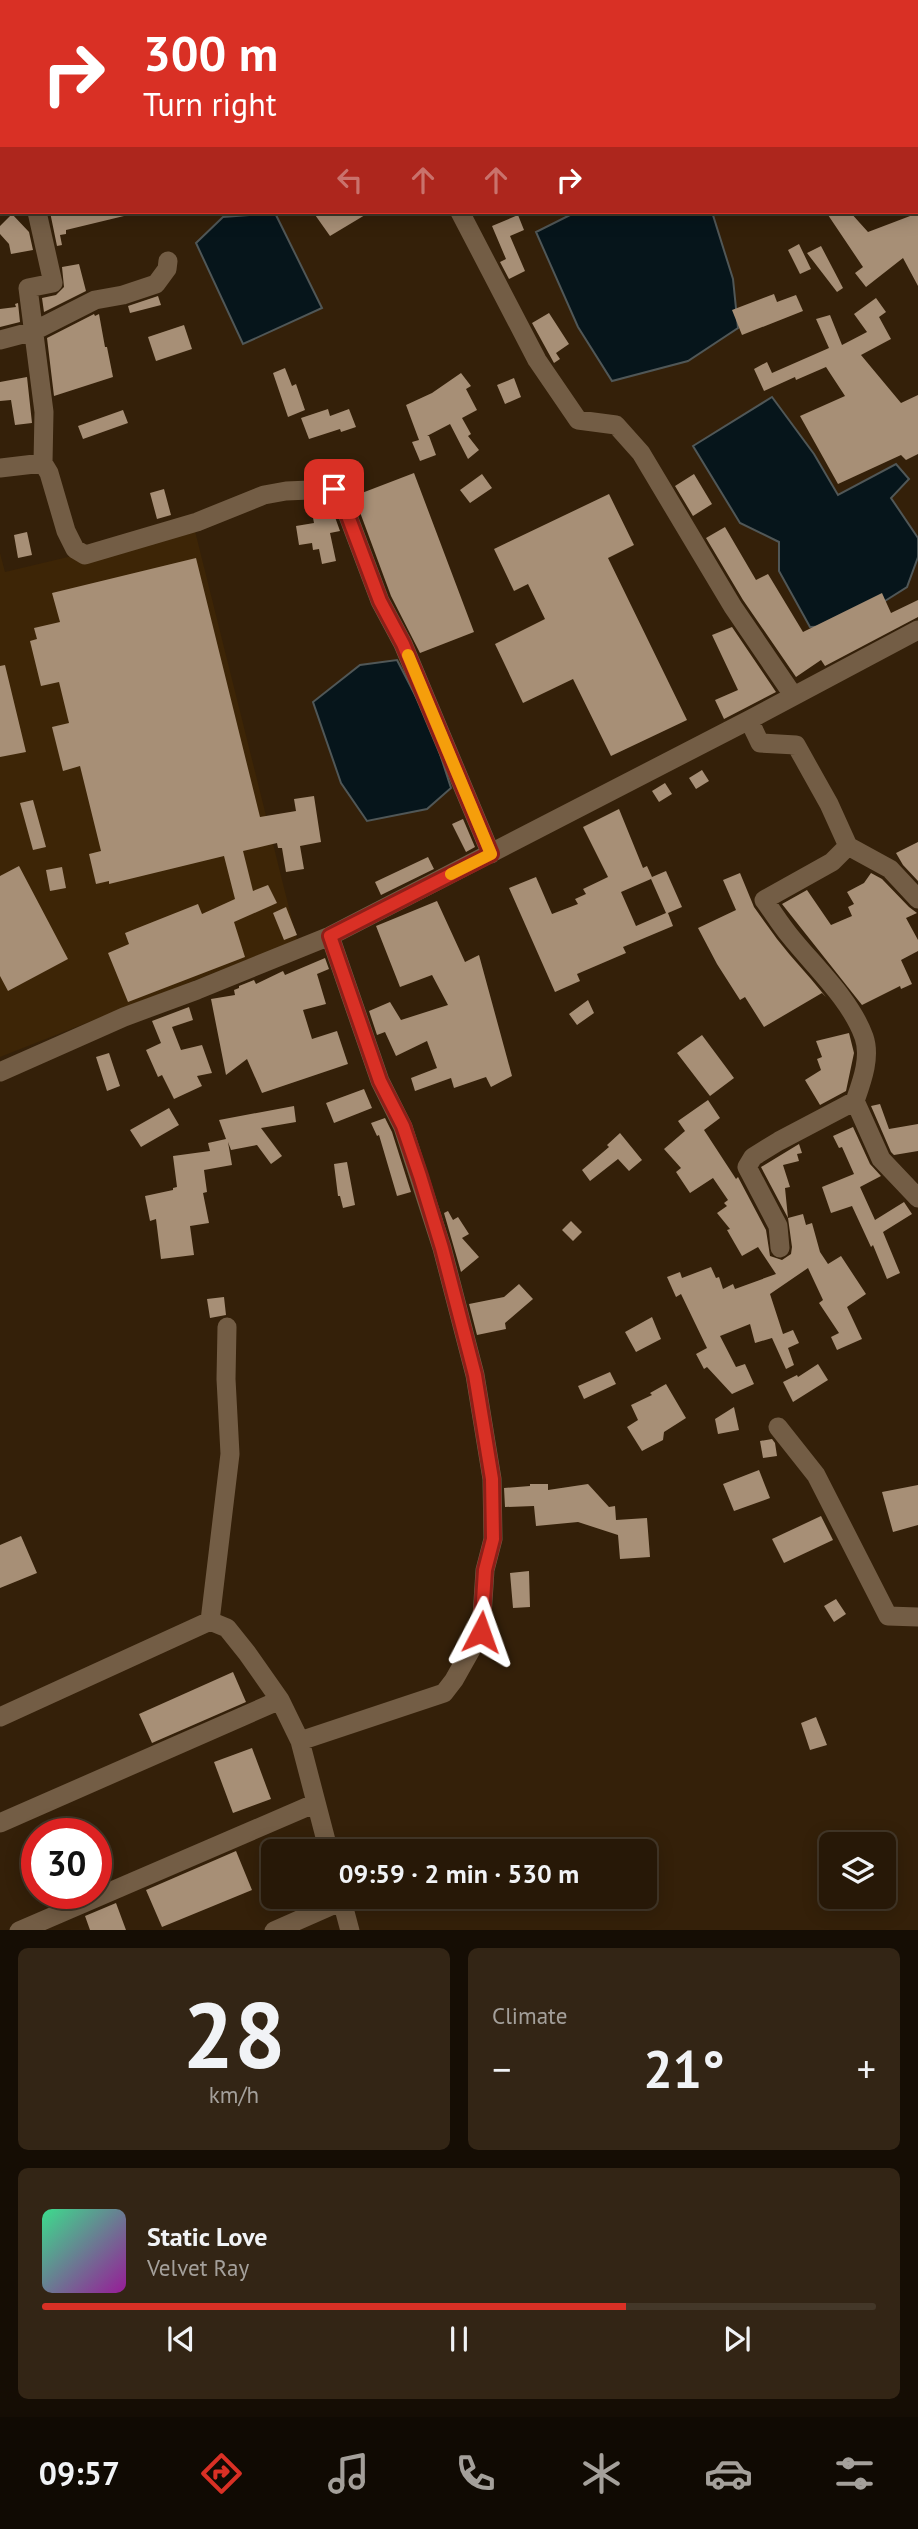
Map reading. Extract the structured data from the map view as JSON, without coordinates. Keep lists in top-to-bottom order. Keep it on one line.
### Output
{"page":{"turn":["300 m","Turn right"],"limit":"30","trip":"09:59 · 2 min · 530 m","tile":[["28","km/h"],"Climate"],"heat":["−","21°","+"],"song":["Static Love","Velvet Ray"],"tabs":"09:57"}}
